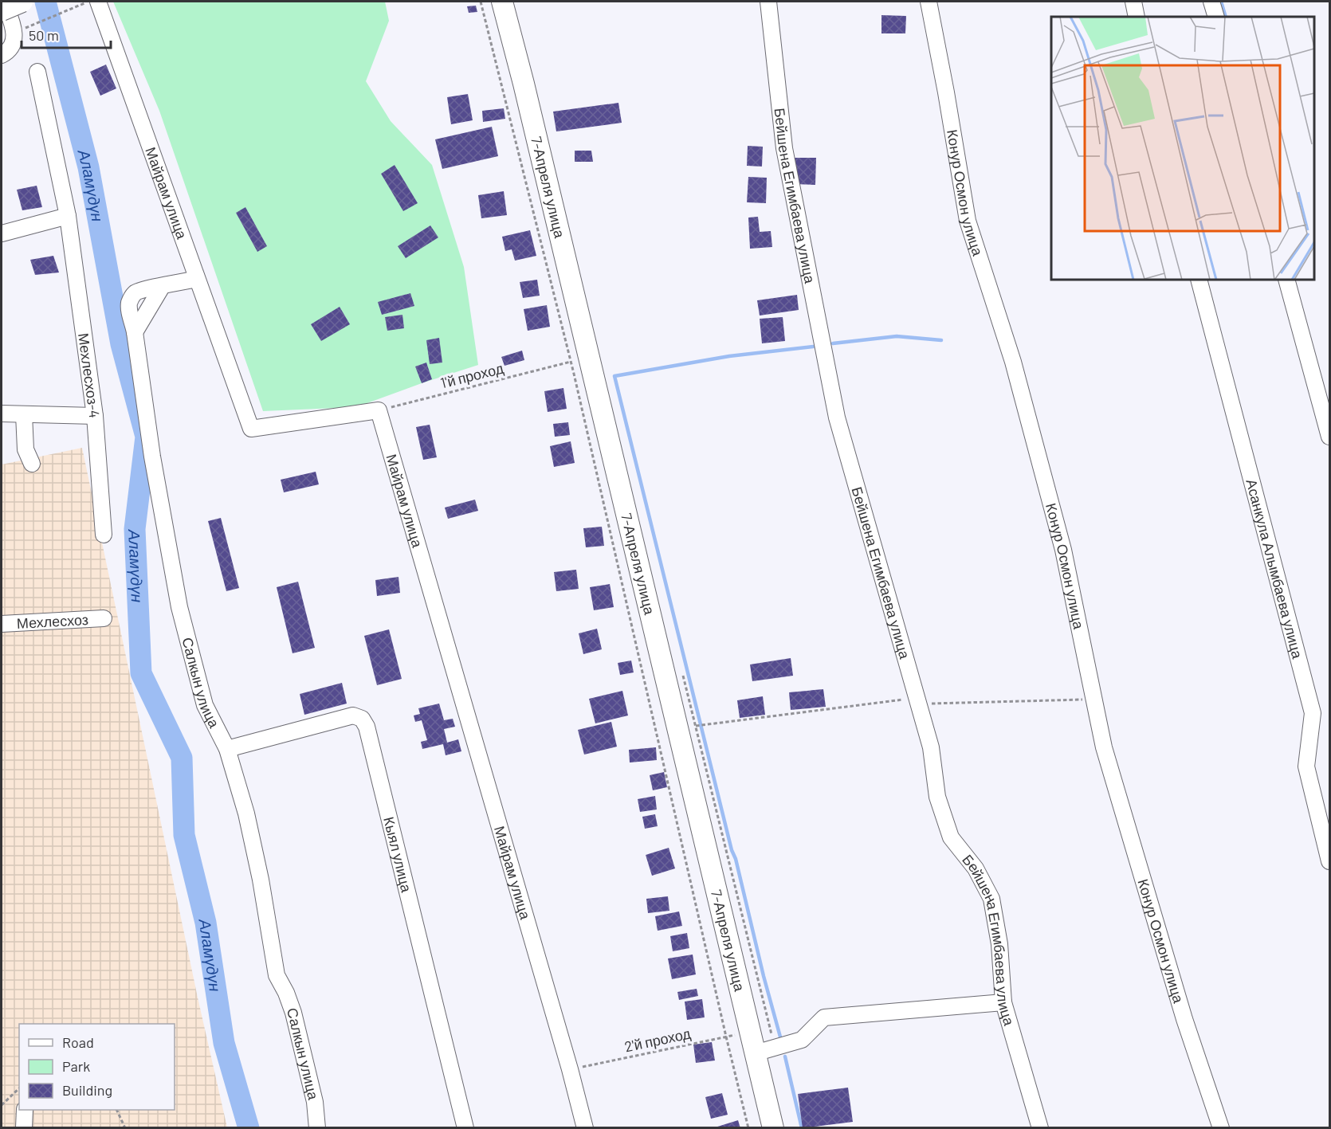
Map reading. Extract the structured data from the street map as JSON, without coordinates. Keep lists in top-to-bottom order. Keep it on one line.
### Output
{"streets":{"main road":["7-Апреля улица"],"street":["Майрам улица","Конур Осмон улица","Бейшена Егимбаева улица","Мехлесхоз-4","Асанкула Алымбаева улица","Мехлесхоз","Салкын улица","Кыял улица"],"path":["1'й проход","2'й проход"]},"crossings":[["7-Апреля улица","2'й проход"],["Майрам улица","1'й проход"],["Майрам улица","Салкын улица"],["Майрам улица","2'й проход"],["Салкын улица","Кыял улица"]],"water":["Аламүдүн"],"legend":["Road","Park","Building"],"scale_bar":"50 m"}
